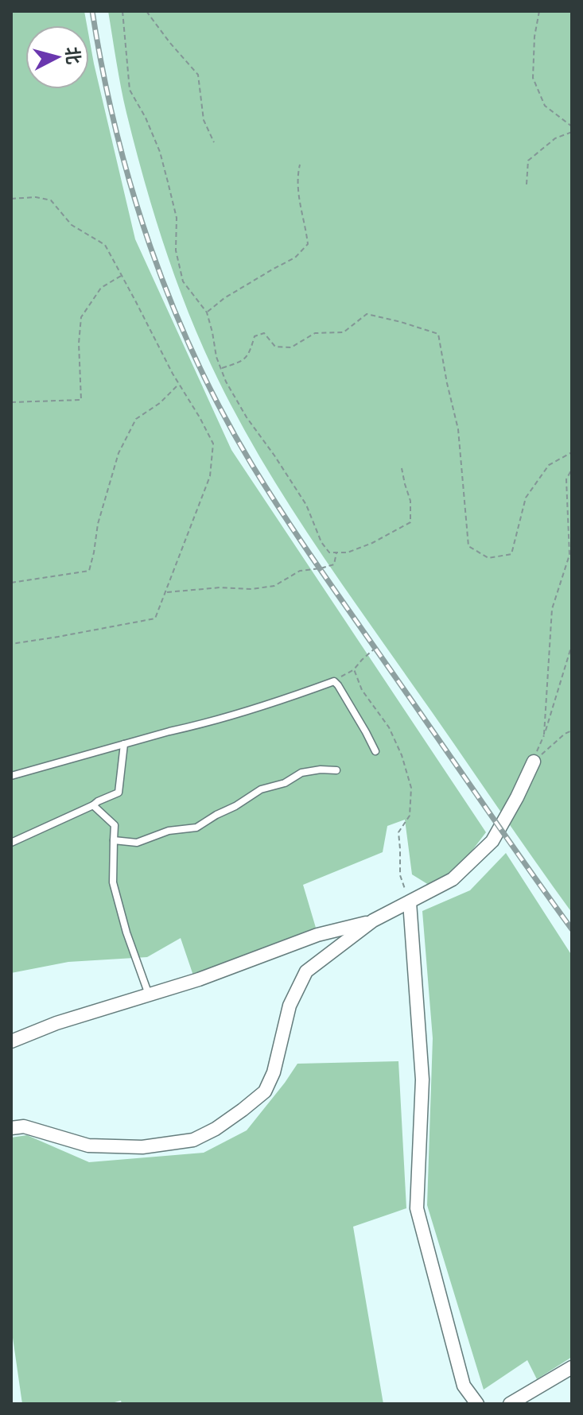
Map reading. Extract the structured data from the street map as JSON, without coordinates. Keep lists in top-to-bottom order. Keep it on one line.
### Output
{"north":"right"}
